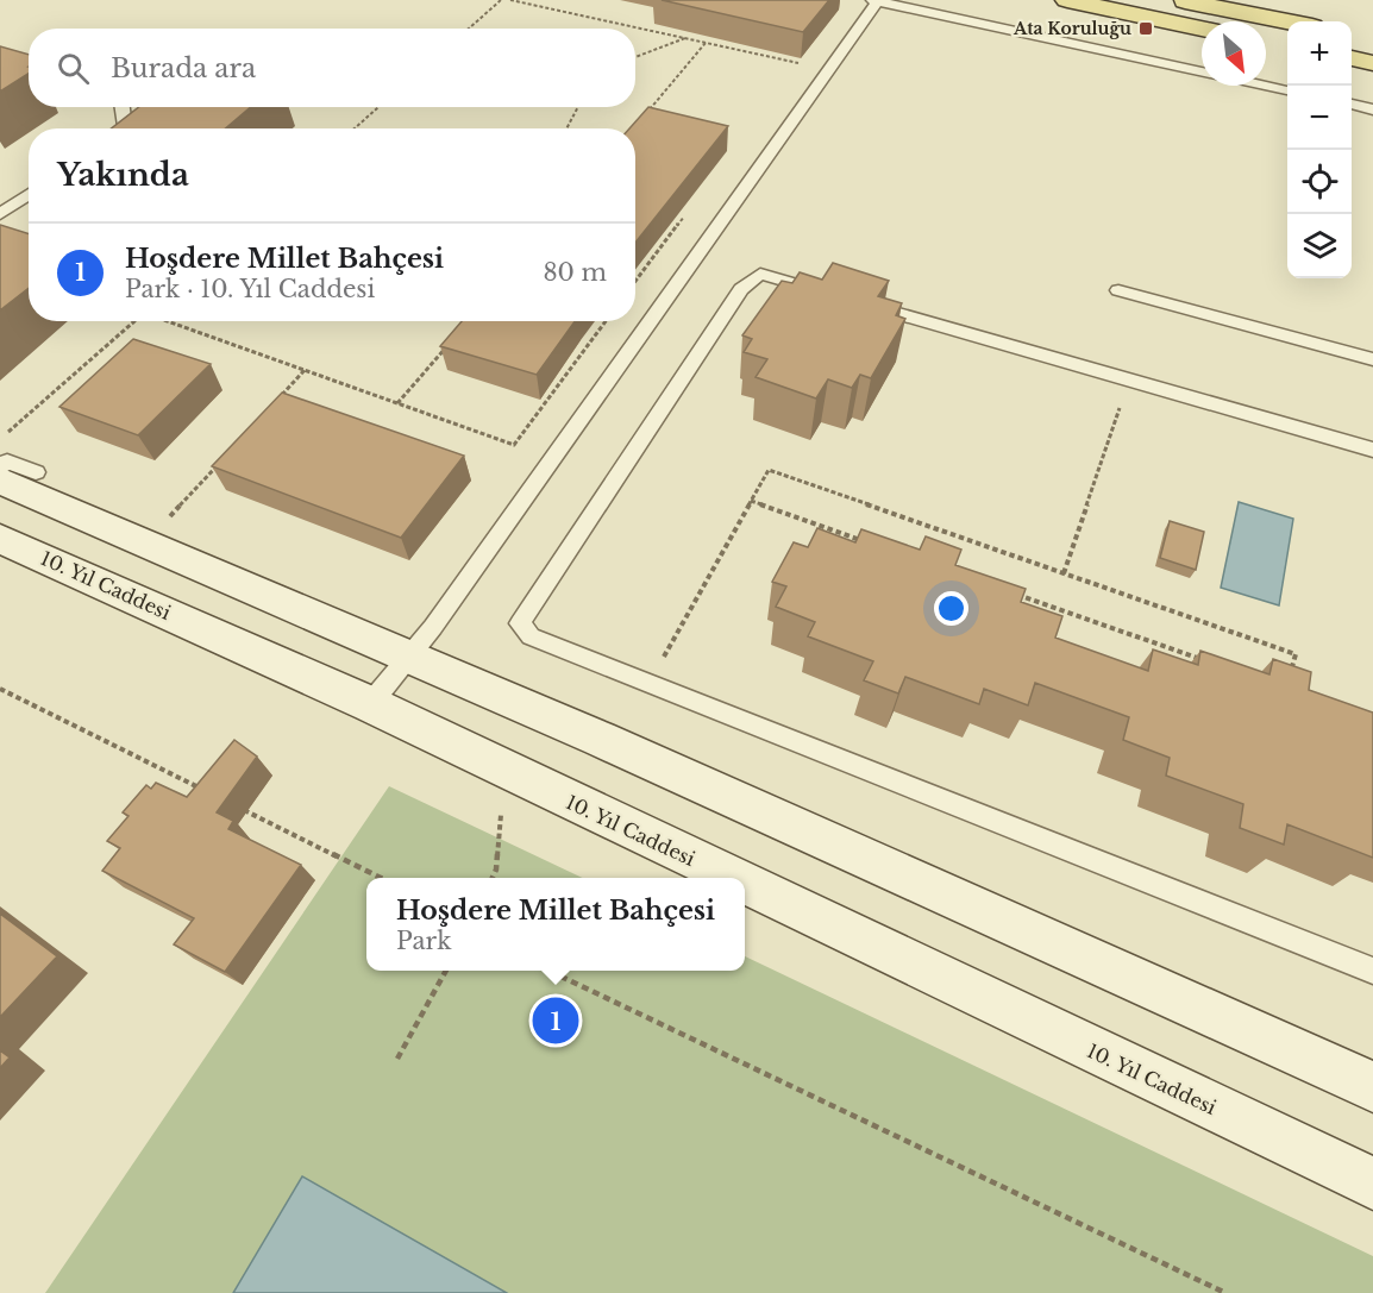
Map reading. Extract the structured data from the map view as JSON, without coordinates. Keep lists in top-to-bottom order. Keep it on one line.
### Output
{"streets":{"street":["10. Yıl Caddesi"]},"places":{"transit":["Ata Koruluğu"]},"north":"bottom right","page":{"map_buttons":["+","−"],"search":"Burada ara","heading":"Yakında","list":[{"mark":"1","name":"Hoşdere Millet Bahçesi","note":"Park · 10. Yıl Caddesi","value":"80 m"}],"popup":["Hoşdere Millet Bahçesi","Park"],"pins":"1"}}
